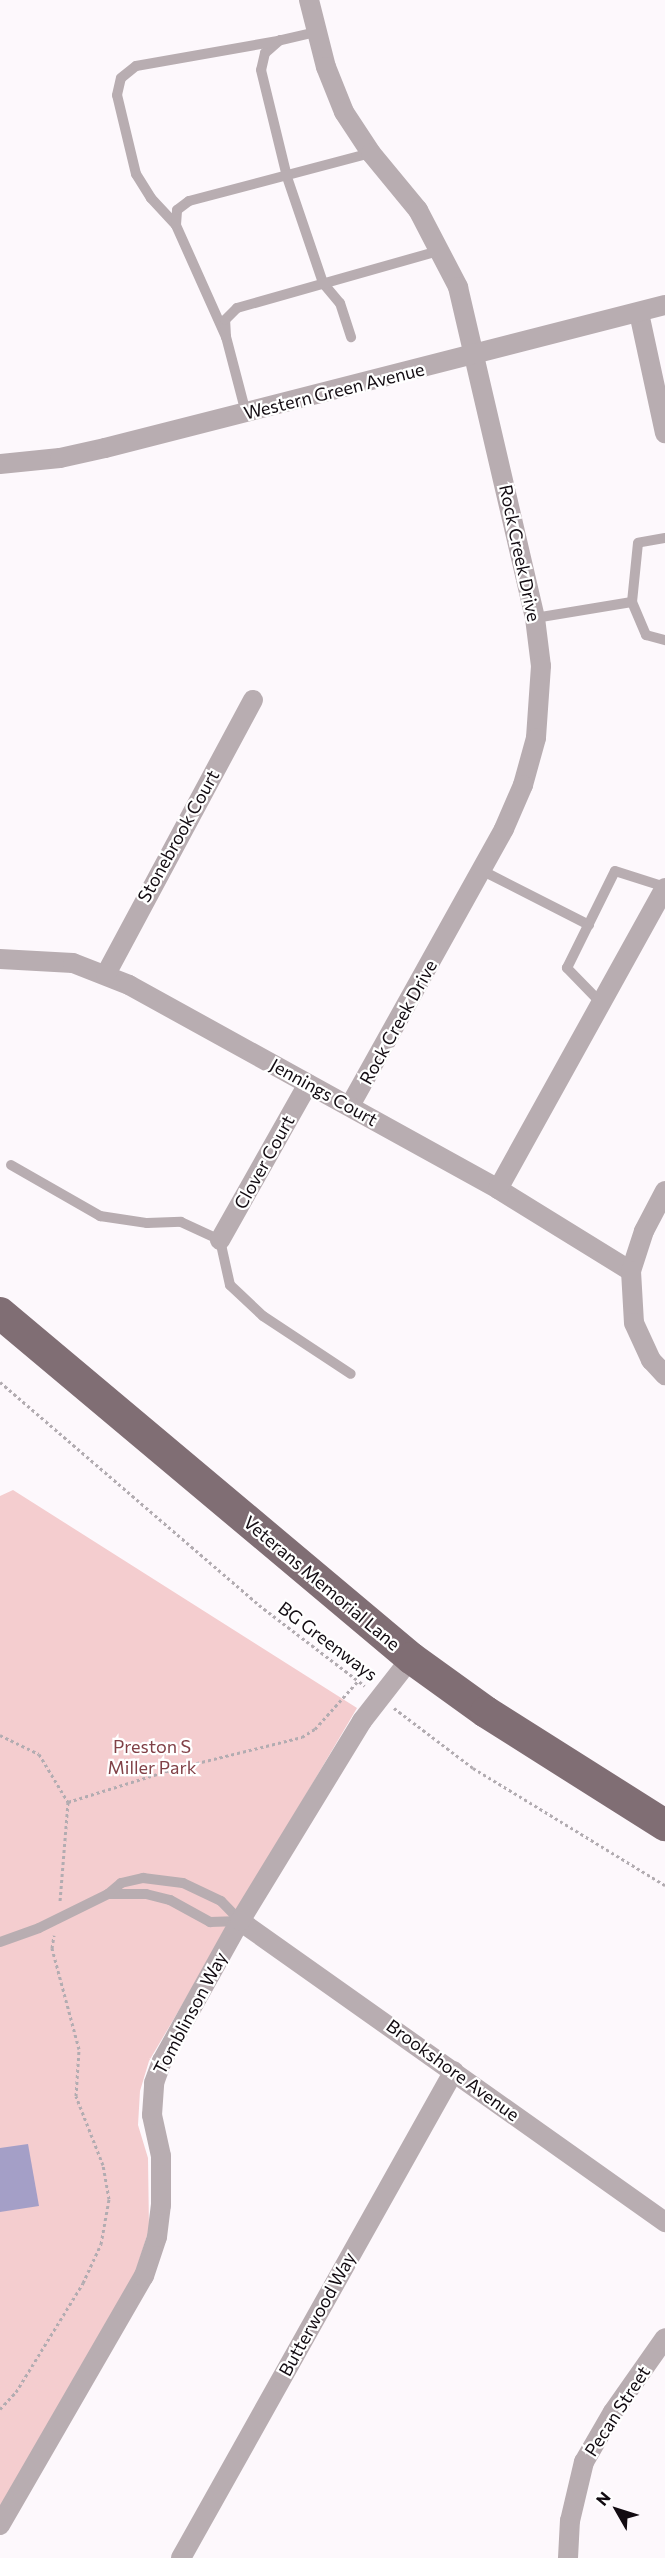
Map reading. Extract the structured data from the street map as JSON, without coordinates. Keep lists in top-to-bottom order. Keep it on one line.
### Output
{"streets":{"main road":["Veterans Memorial Lane"],"street":["Western Green Avenue","Rock Creek Drive","Stonebrook Court","Jennings Court","Clover Court","Tomblinson Way","Brookshore Avenue","Butterwood Way","Pecan Street"],"path":["BG Greenways"]},"crossings":[["Western Green Avenue","Rock Creek Drive"],["Rock Creek Drive","Jennings Court"],["Stonebrook Court","Jennings Court"],["Jennings Court","Clover Court"],["Veterans Memorial Lane","Tomblinson Way"],["BG Greenways","Tomblinson Way"],["Tomblinson Way","Brookshore Avenue"],["Brookshore Avenue","Butterwood Way"]],"parks":["Preston S Miller Park"],"north":"top left"}
